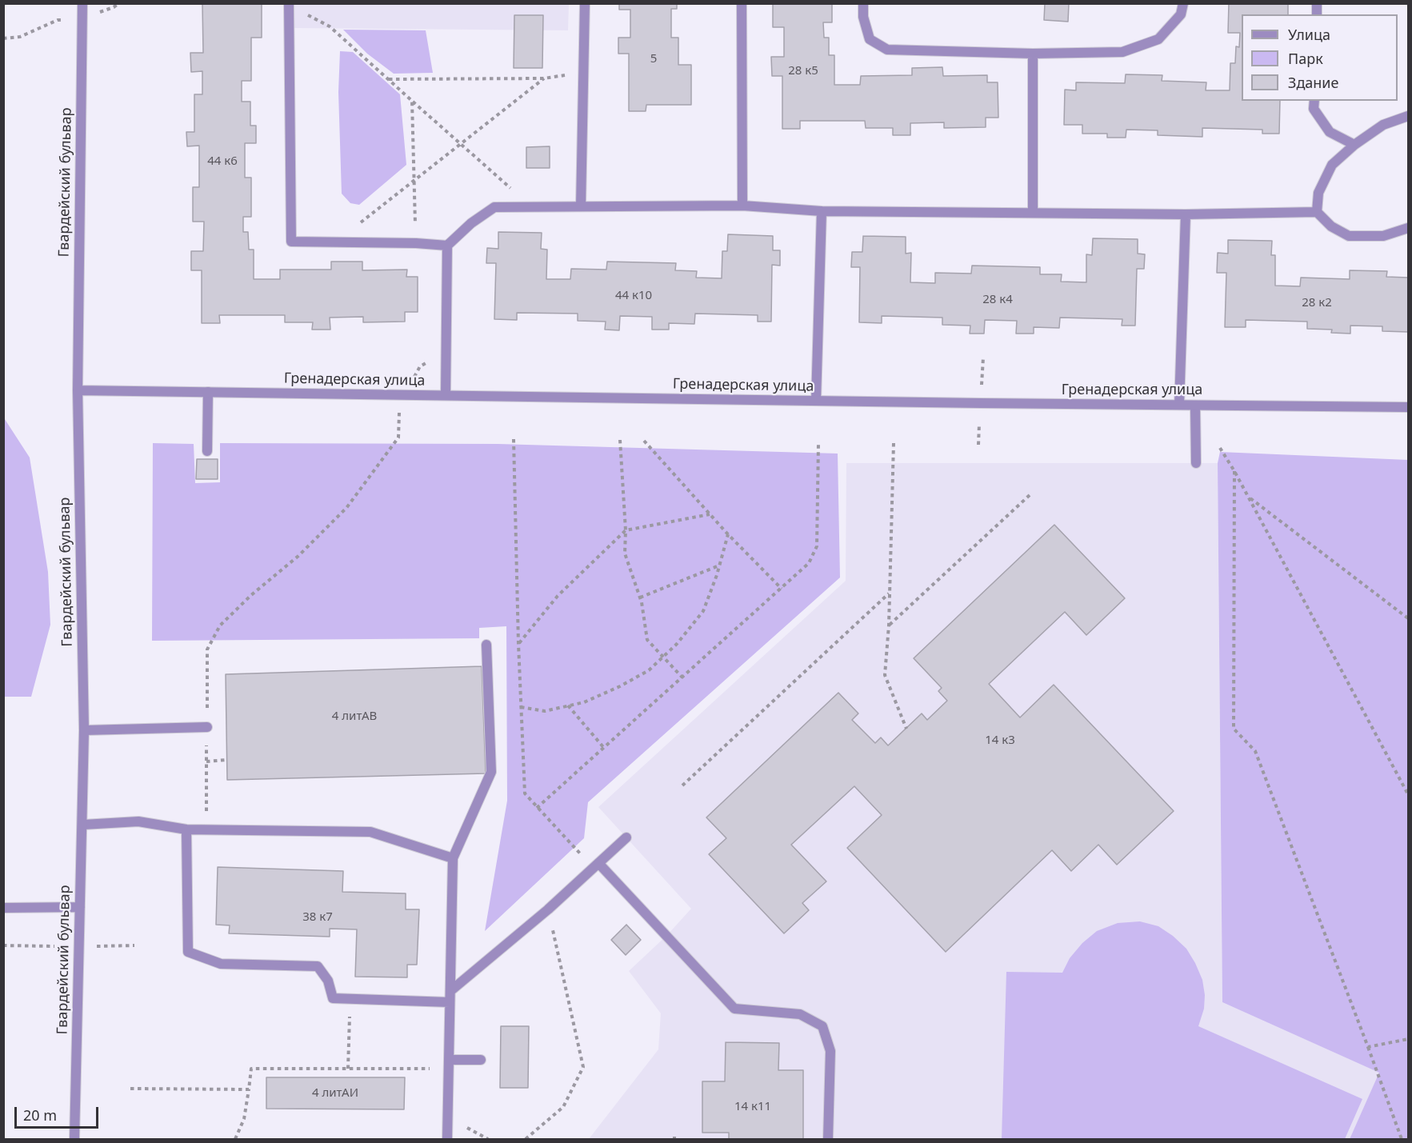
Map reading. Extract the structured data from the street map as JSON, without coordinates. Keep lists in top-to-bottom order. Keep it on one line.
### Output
{"streets":{"street":["Гвардейский бульвар","Гренадерская улица"]},"crossings":[["Гвардейский бульвар","Гренадерская улица"]],"house_numbers":["5","28 к5","44 к6","44 к10","28 к4","28 к2","4 литАВ","14 к3","38 к7","4 литАИ","14 к11"],"legend":["Улица","Парк","Здание"],"scale_bar":"20 m"}
